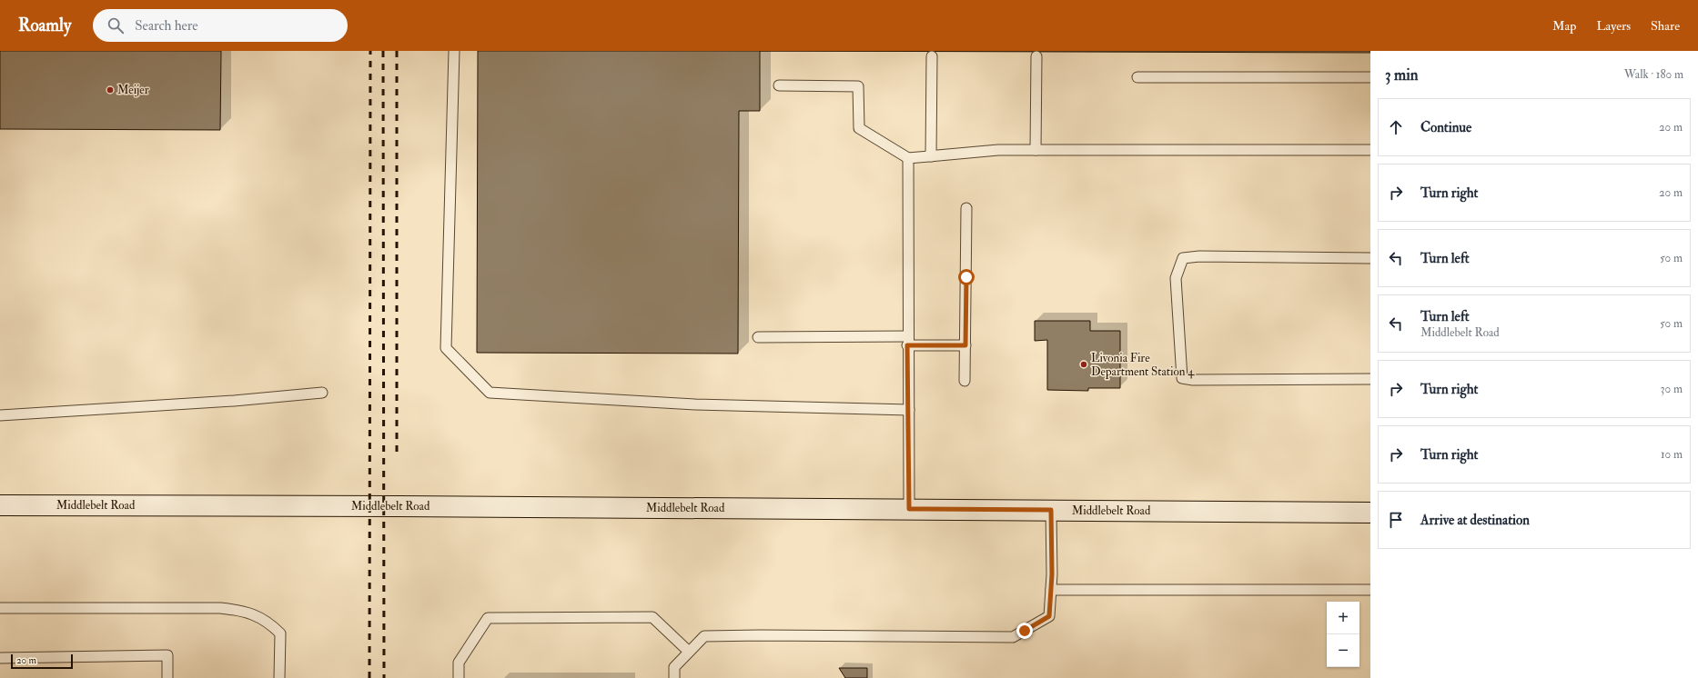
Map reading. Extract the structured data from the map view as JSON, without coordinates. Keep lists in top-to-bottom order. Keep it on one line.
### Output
{"streets":{"main road":["Middlebelt Road"]},"places":["Meijer","Livonia Fire Department Station 4"],"scale_bar":"20 m","page":{"header":"Roamly","search":"Search here","nav":["Map","Layers","Share"],"heading":["3 min","Walk · 180 m"],"list":[["Continue","20 m"],["Turn right","20 m"],["Turn left","50 m"],["Turn left","Middlebelt Road","50 m"],["Turn right","30 m"],["Turn right","10 m"],"Arrive at destination"],"map_buttons":["+","−"],"scale":"20 m"}}
